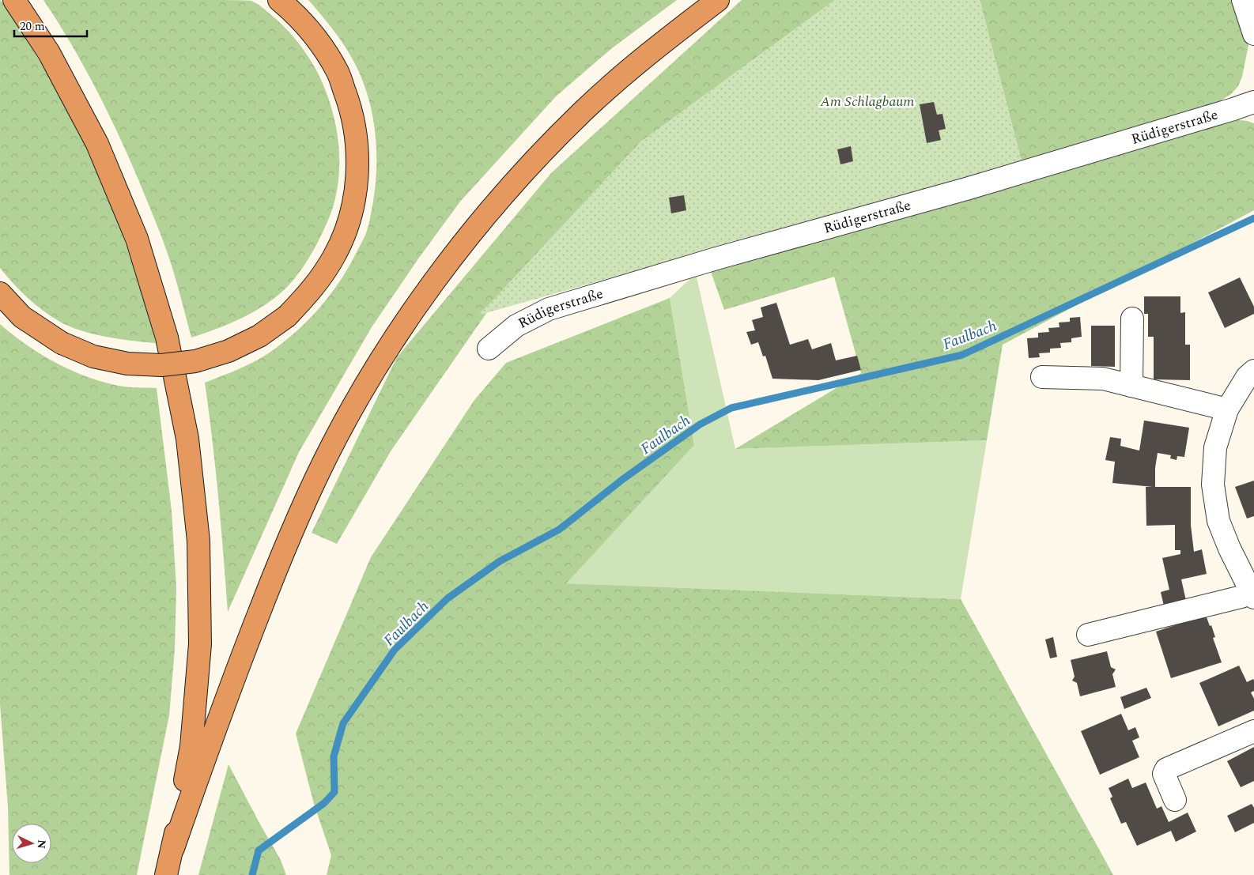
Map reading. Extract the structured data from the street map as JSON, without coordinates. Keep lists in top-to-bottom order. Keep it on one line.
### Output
{"streets":{"street":["Rüdigerstraße"]},"water":["Faulbach"],"parks":["Am Schlagbaum"],"scale_bar":"20 m","north":"right"}
